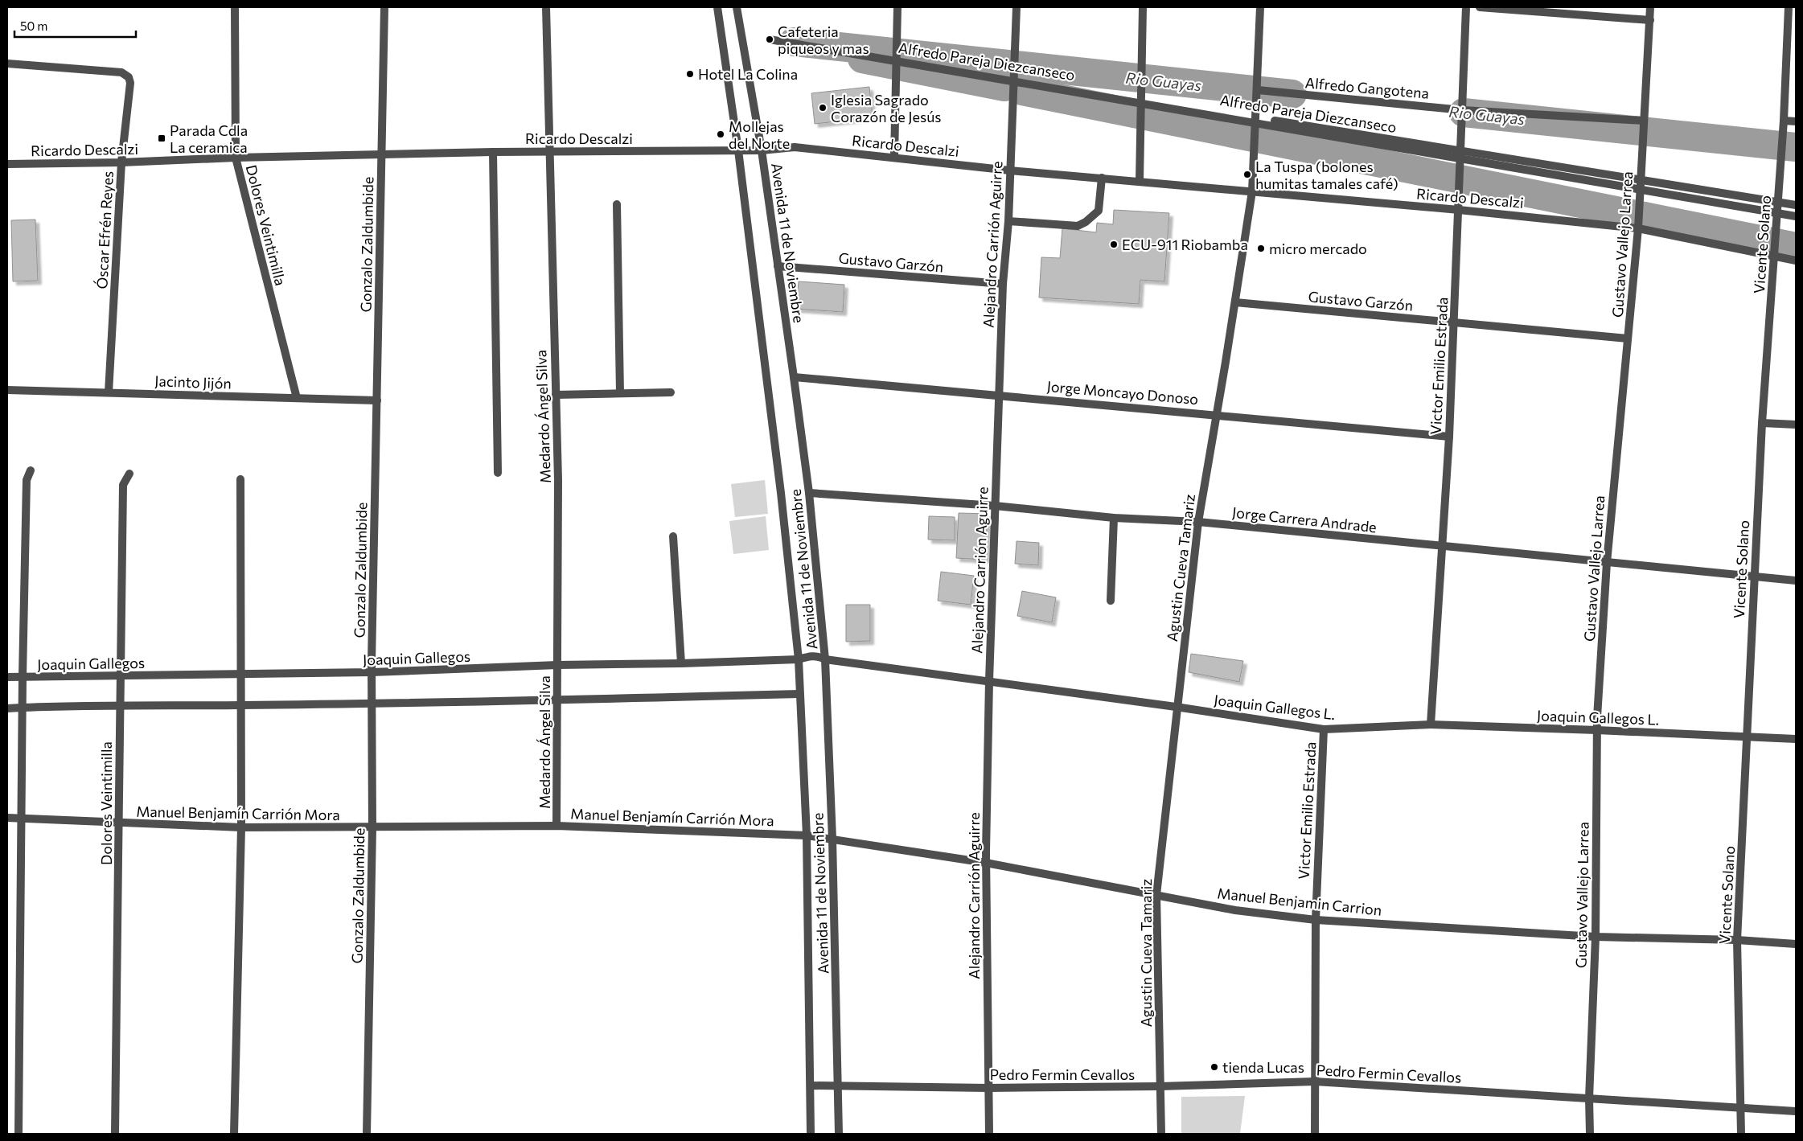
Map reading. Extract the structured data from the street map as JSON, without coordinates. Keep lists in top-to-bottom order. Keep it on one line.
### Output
{"streets":{"street":["Alfredo Pareja Diezcanseco","Alfredo Gangotena","Ricardo Descalzi","Dolores Veintimilla","Óscar Efrén Reyes","Avenida 11 de Noviembre","Gonzalo Zaldumbide","Alejandro Carrión Aguirre","Gustavo Vallejo Larrea","Vicente Solano","Gustavo Garzón","Victor Emilio Estrada","Jacinto Jijón","Jorge Moncayo Donoso","Medardo Ángel Silva","Jorge Carrera Andrade","Agustin Cueva Tamariz","Joaquin Gallegos","Joaquin Gallegos L.","Manuel Benjamín Carrión Mora","Manuel Benjamin Carrion","Pedro Fermin Cevallos"]},"crossings":[["Alfredo Gangotena","Gustavo Vallejo Larrea"],["Alfredo Gangotena","Victor Emilio Estrada"],["Alfredo Gangotena","Agustin Cueva Tamariz"],["Ricardo Descalzi","Dolores Veintimilla"],["Ricardo Descalzi","Óscar Efrén Reyes"],["Ricardo Descalzi","Avenida 11 de Noviembre"],["Ricardo Descalzi","Gonzalo Zaldumbide"],["Ricardo Descalzi","Alejandro Carrión Aguirre"],["Ricardo Descalzi","Gustavo Vallejo Larrea"],["Ricardo Descalzi","Vicente Solano"],["Ricardo Descalzi","Victor Emilio Estrada"],["Ricardo Descalzi","Medardo Ángel Silva"],["Ricardo Descalzi","Agustin Cueva Tamariz"],["Dolores Veintimilla","Jacinto Jijón"],["Dolores Veintimilla","Joaquin Gallegos"],["Dolores Veintimilla","Manuel Benjamín Carrión Mora"],["Óscar Efrén Reyes","Jacinto Jijón"],["Avenida 11 de Noviembre","Gustavo Garzón"],["Avenida 11 de Noviembre","Jorge Moncayo Donoso"],["Avenida 11 de Noviembre","Jorge Carrera Andrade"],["Avenida 11 de Noviembre","Joaquin Gallegos"],["Avenida 11 de Noviembre","Joaquin Gallegos L."],["Avenida 11 de Noviembre","Manuel Benjamín Carrión Mora"],["Avenida 11 de Noviembre","Manuel Benjamin Carrion"],["Avenida 11 de Noviembre","Pedro Fermin Cevallos"],["Gonzalo Zaldumbide","Jacinto Jijón"],["Gonzalo Zaldumbide","Joaquin Gallegos"],["Gonzalo Zaldumbide","Manuel Benjamín Carrión Mora"],["Alejandro Carrión Aguirre","Gustavo Garzón"],["Alejandro Carrión Aguirre","Jorge Moncayo Donoso"],["Alejandro Carrión Aguirre","Jorge Carrera Andrade"],["Alejandro Carrión Aguirre","Joaquin Gallegos L."],["Alejandro Carrión Aguirre","Manuel Benjamin Carrion"],["Alejandro Carrión Aguirre","Pedro Fermin Cevallos"],["Gustavo Vallejo Larrea","Gustavo Garzón"],["Gustavo Vallejo Larrea","Jorge Carrera Andrade"],["Gustavo Vallejo Larrea","Joaquin Gallegos L."],["Gustavo Vallejo Larrea","Manuel Benjamin Carrion"],["Gustavo Vallejo Larrea","Pedro Fermin Cevallos"],["Vicente Solano","Jorge Carrera Andrade"],["Vicente Solano","Joaquin Gallegos L."],["Vicente Solano","Manuel Benjamin Carrion"],["Vicente Solano","Pedro Fermin Cevallos"],["Gustavo Garzón","Victor Emilio Estrada"],["Gustavo Garzón","Agustin Cueva Tamariz"],["Victor Emilio Estrada","Jorge Moncayo Donoso"],["Victor Emilio Estrada","Jorge Carrera Andrade"],["Victor Emilio Estrada","Joaquin Gallegos L."],["Victor Emilio Estrada","Manuel Benjamin Carrion"],["Victor Emilio Estrada","Pedro Fermin Cevallos"],["Jorge Moncayo Donoso","Agustin Cueva Tamariz"],["Medardo Ángel Silva","Joaquin Gallegos"],["Medardo Ángel Silva","Manuel Benjamín Carrión Mora"],["Jorge Carrera Andrade","Agustin Cueva Tamariz"],["Agustin Cueva Tamariz","Joaquin Gallegos L."],["Agustin Cueva Tamariz","Manuel Benjamin Carrion"],["Agustin Cueva Tamariz","Pedro Fermin Cevallos"],["Joaquin Gallegos","Joaquin Gallegos L."],["Manuel Benjamín Carrión Mora","Manuel Benjamin Carrion"]],"water":["Rio Guayas"],"places":{"other":["Cafeteria piqueos y mas","Hotel La Colina","Iglesia Sagrado Corazón de Jesús","Mollejas del Norte","La Tuspa (bolones humitas tamales café)","ECU-911 Riobamba","micro mercado","tienda Lucas"],"transit":["Parada Cdla La ceramica"]},"scale_bar":"50 m"}
